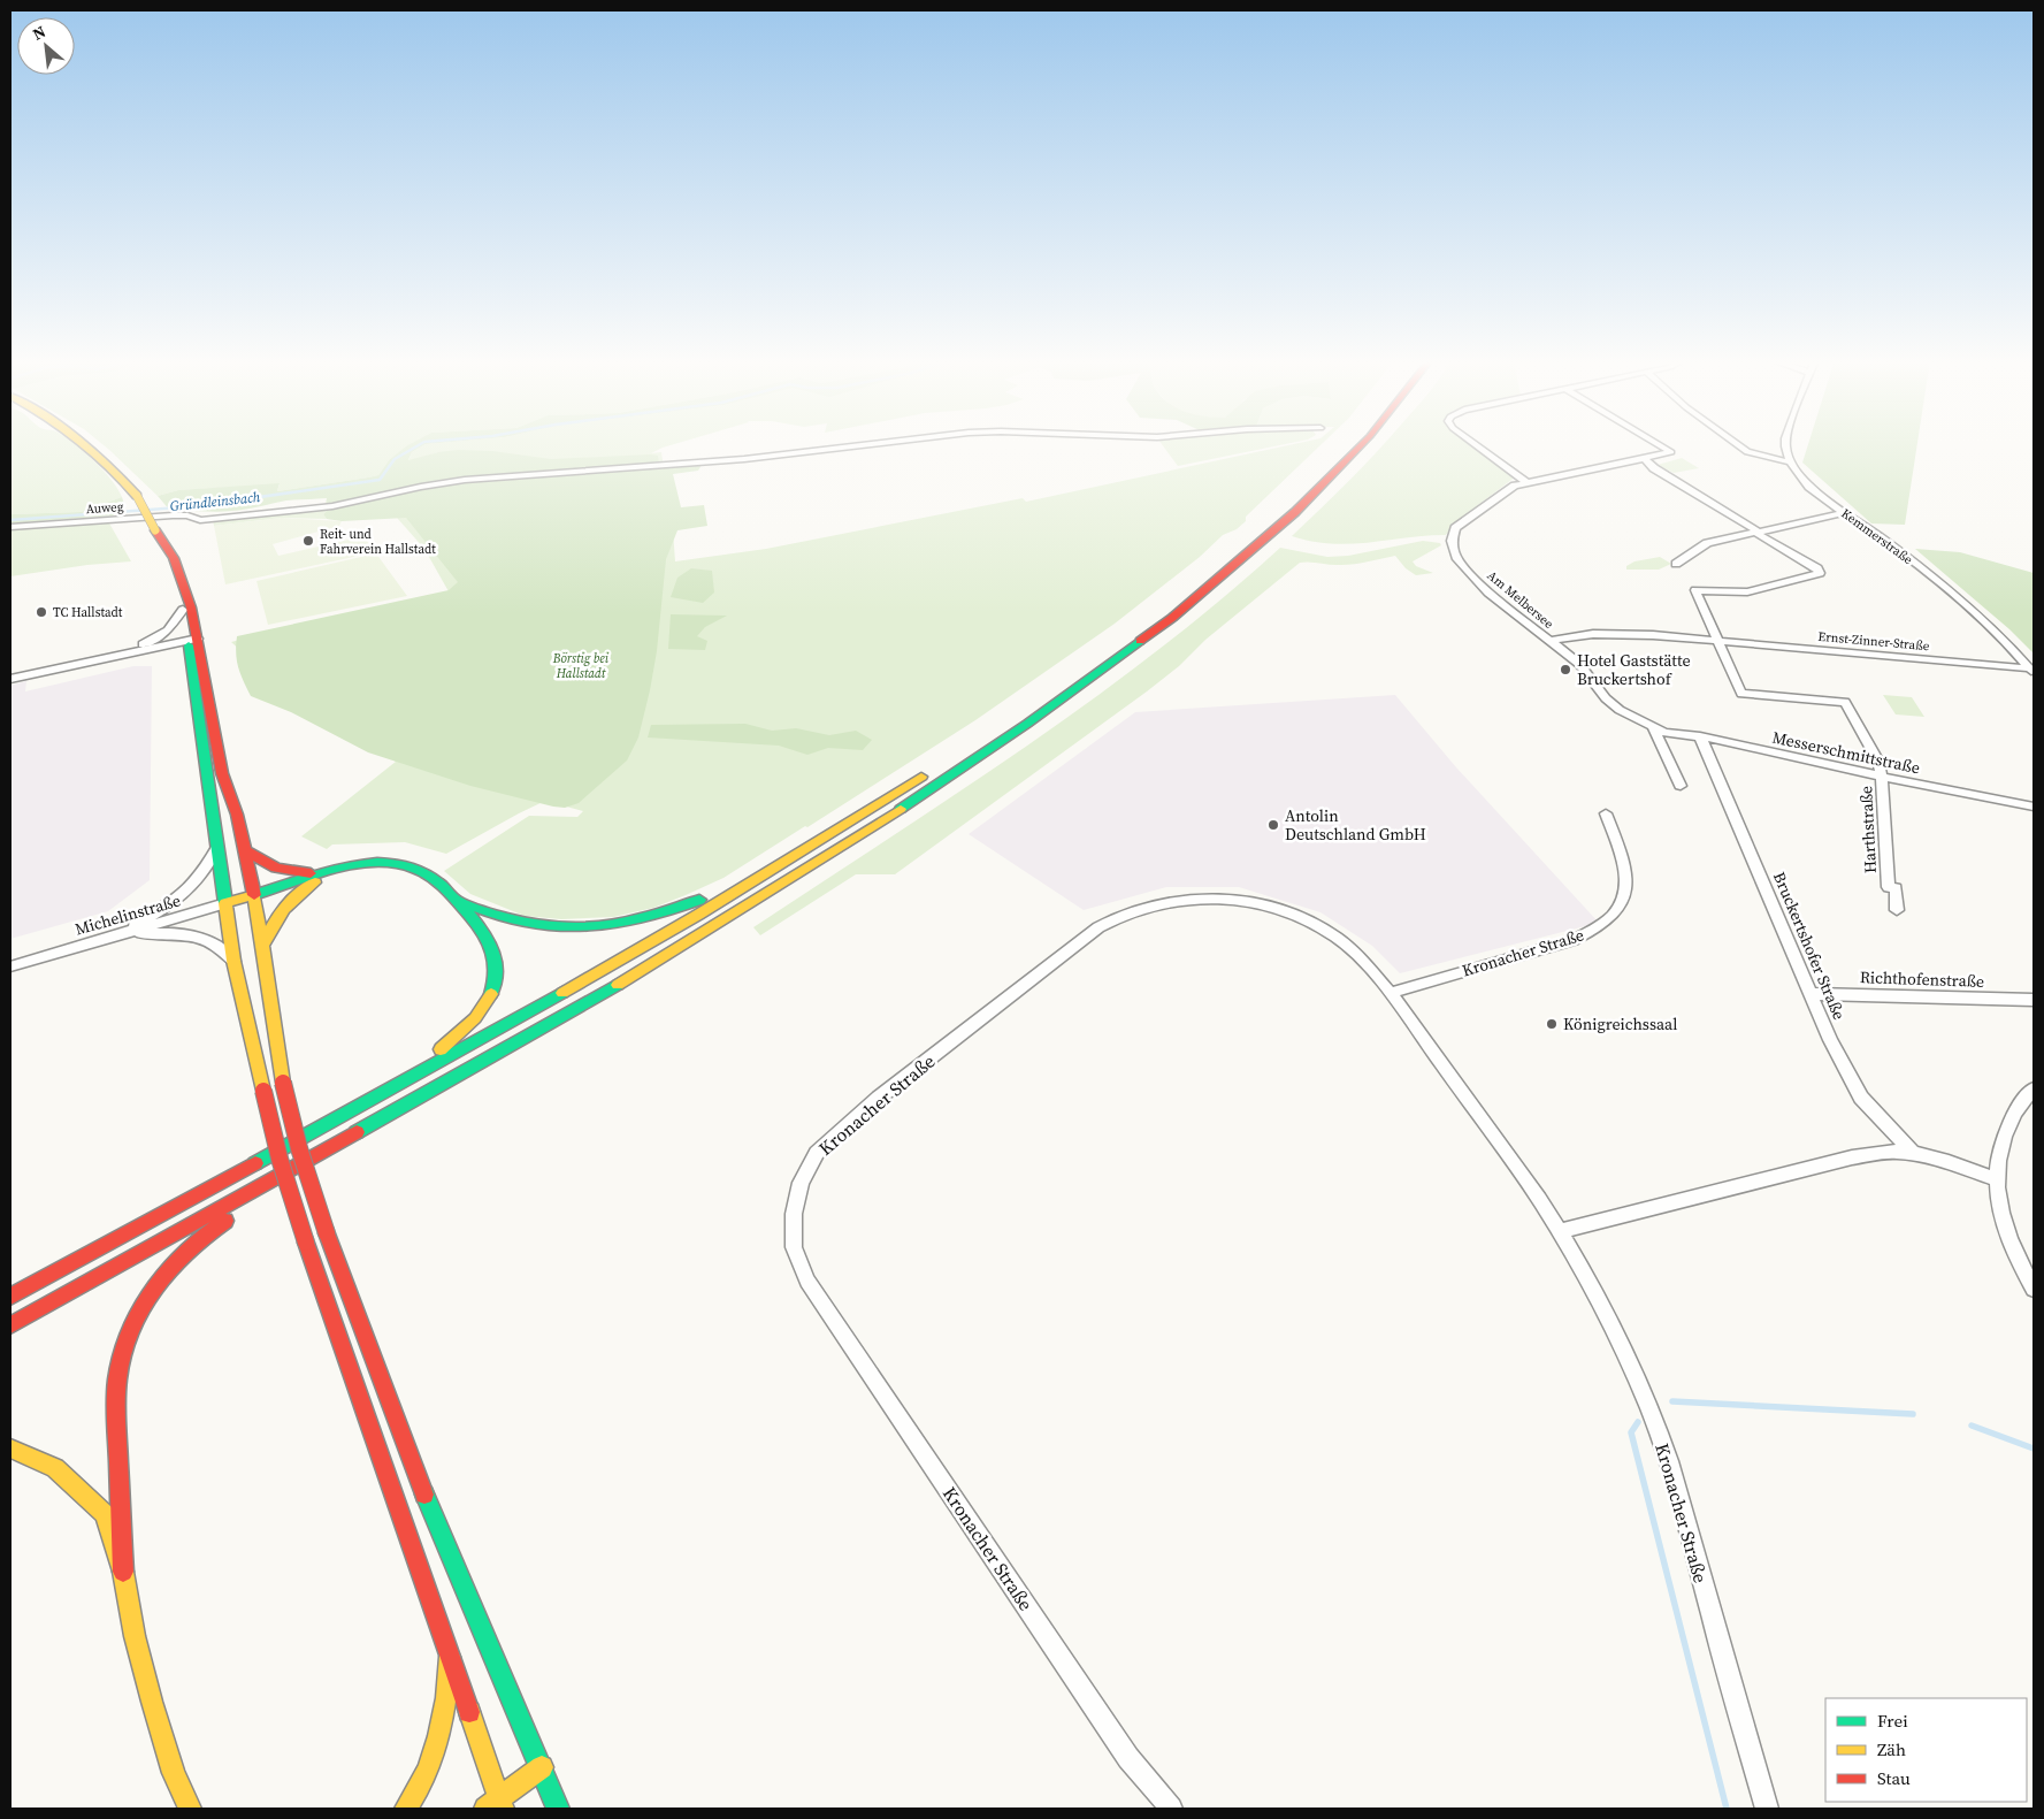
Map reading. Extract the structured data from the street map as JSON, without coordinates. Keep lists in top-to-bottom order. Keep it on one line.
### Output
{"streets":{"main road":["Michelinstraße"],"street":["Auweg","Kemmerstraße","Am Melbersee","Ernst-Zinner-Straße","Messerschmittstraße","Harthstraße","Bruckertshofer Straße","Kronacher Straße","Richthofenstraße"]},"crossings":[["Kemmerstraße","Ernst-Zinner-Straße"],["Am Melbersee","Ernst-Zinner-Straße"],["Am Melbersee","Messerschmittstraße"],["Ernst-Zinner-Straße","Messerschmittstraße"],["Messerschmittstraße","Harthstraße"],["Messerschmittstraße","Bruckertshofer Straße"],["Bruckertshofer Straße","Richthofenstraße"]],"water":["Gründleinsbach"],"parks":["Börstig bei Hallstadt"],"places":["Reit- und Fahrverein Hallstadt","TC Hallstadt","Hotel Gaststätte Bruckertshof","Antolin Deutschland GmbH","Königreichssaal"],"legend":["Frei","Zäh","Stau"],"north":"top left"}
